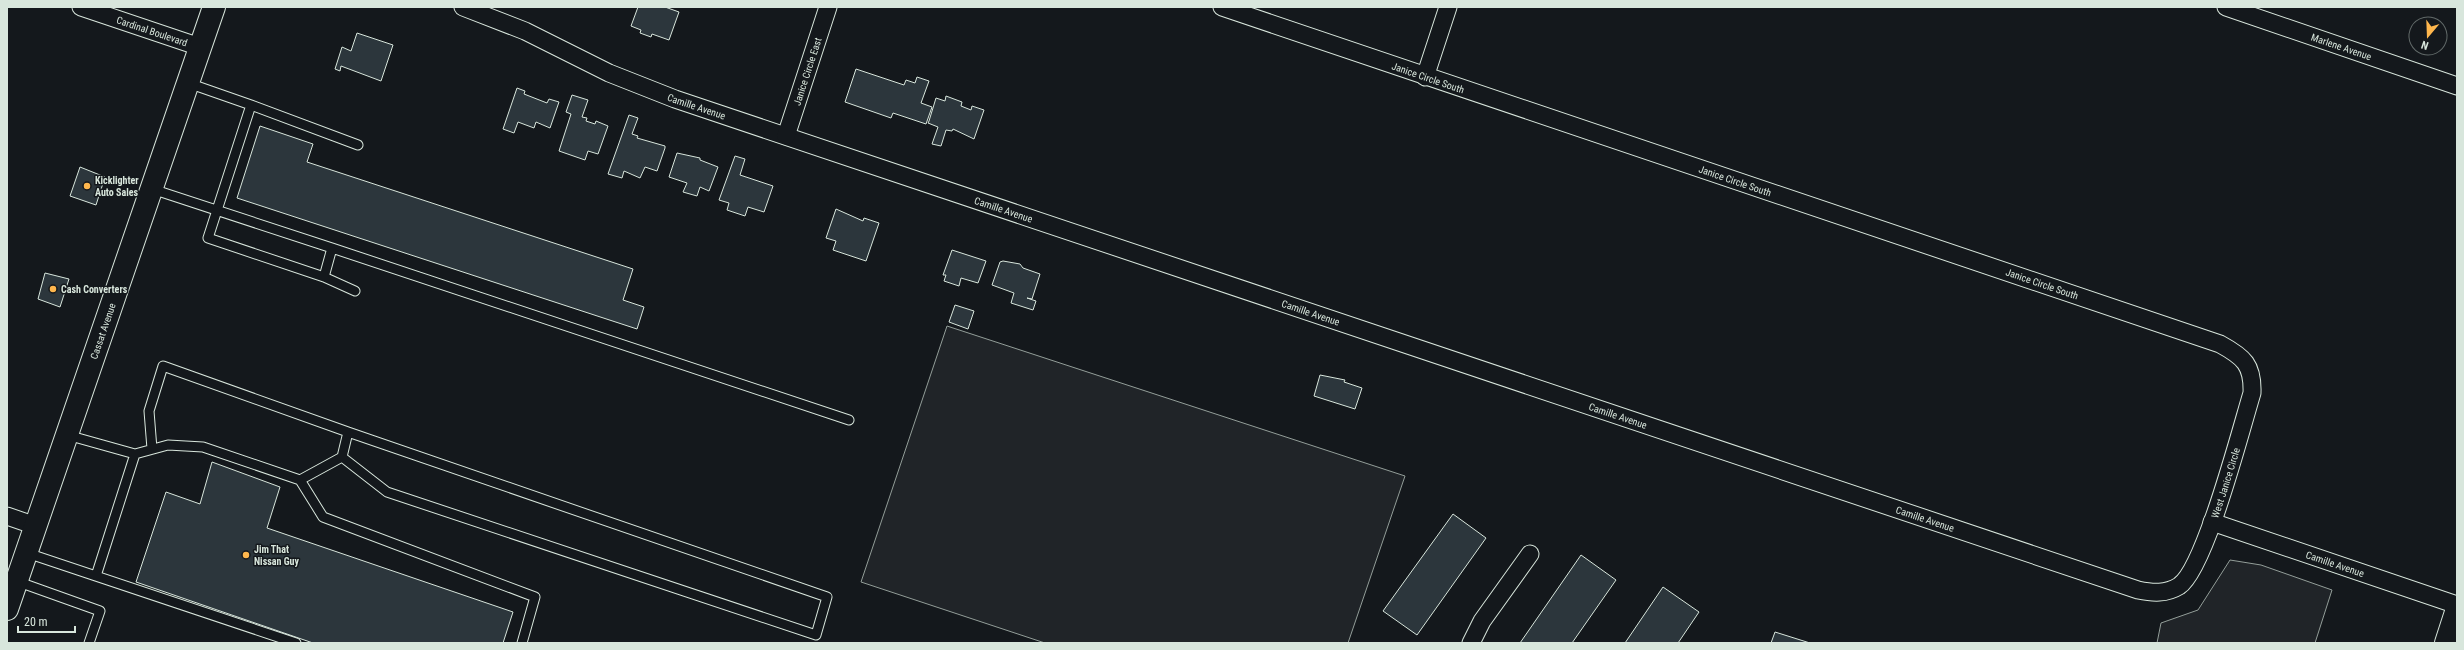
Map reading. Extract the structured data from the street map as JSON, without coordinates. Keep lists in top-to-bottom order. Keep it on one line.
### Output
{"streets":{"main road":["Cassat Avenue"],"street":["Cardinal Boulevard","Marlene Avenue","Janice Circle East","Janice Circle South","Camille Avenue","West Janice Circle"]},"crossings":[["Cardinal Boulevard","Cassat Avenue"],["Janice Circle East","Camille Avenue"],["Janice Circle South","West Janice Circle"],["Camille Avenue","West Janice Circle"]],"places":["Kicklighter Auto Sales","Cash Converters","Jim That Nissan Guy"],"scale_bar":"20 m","north":"bottom"}
